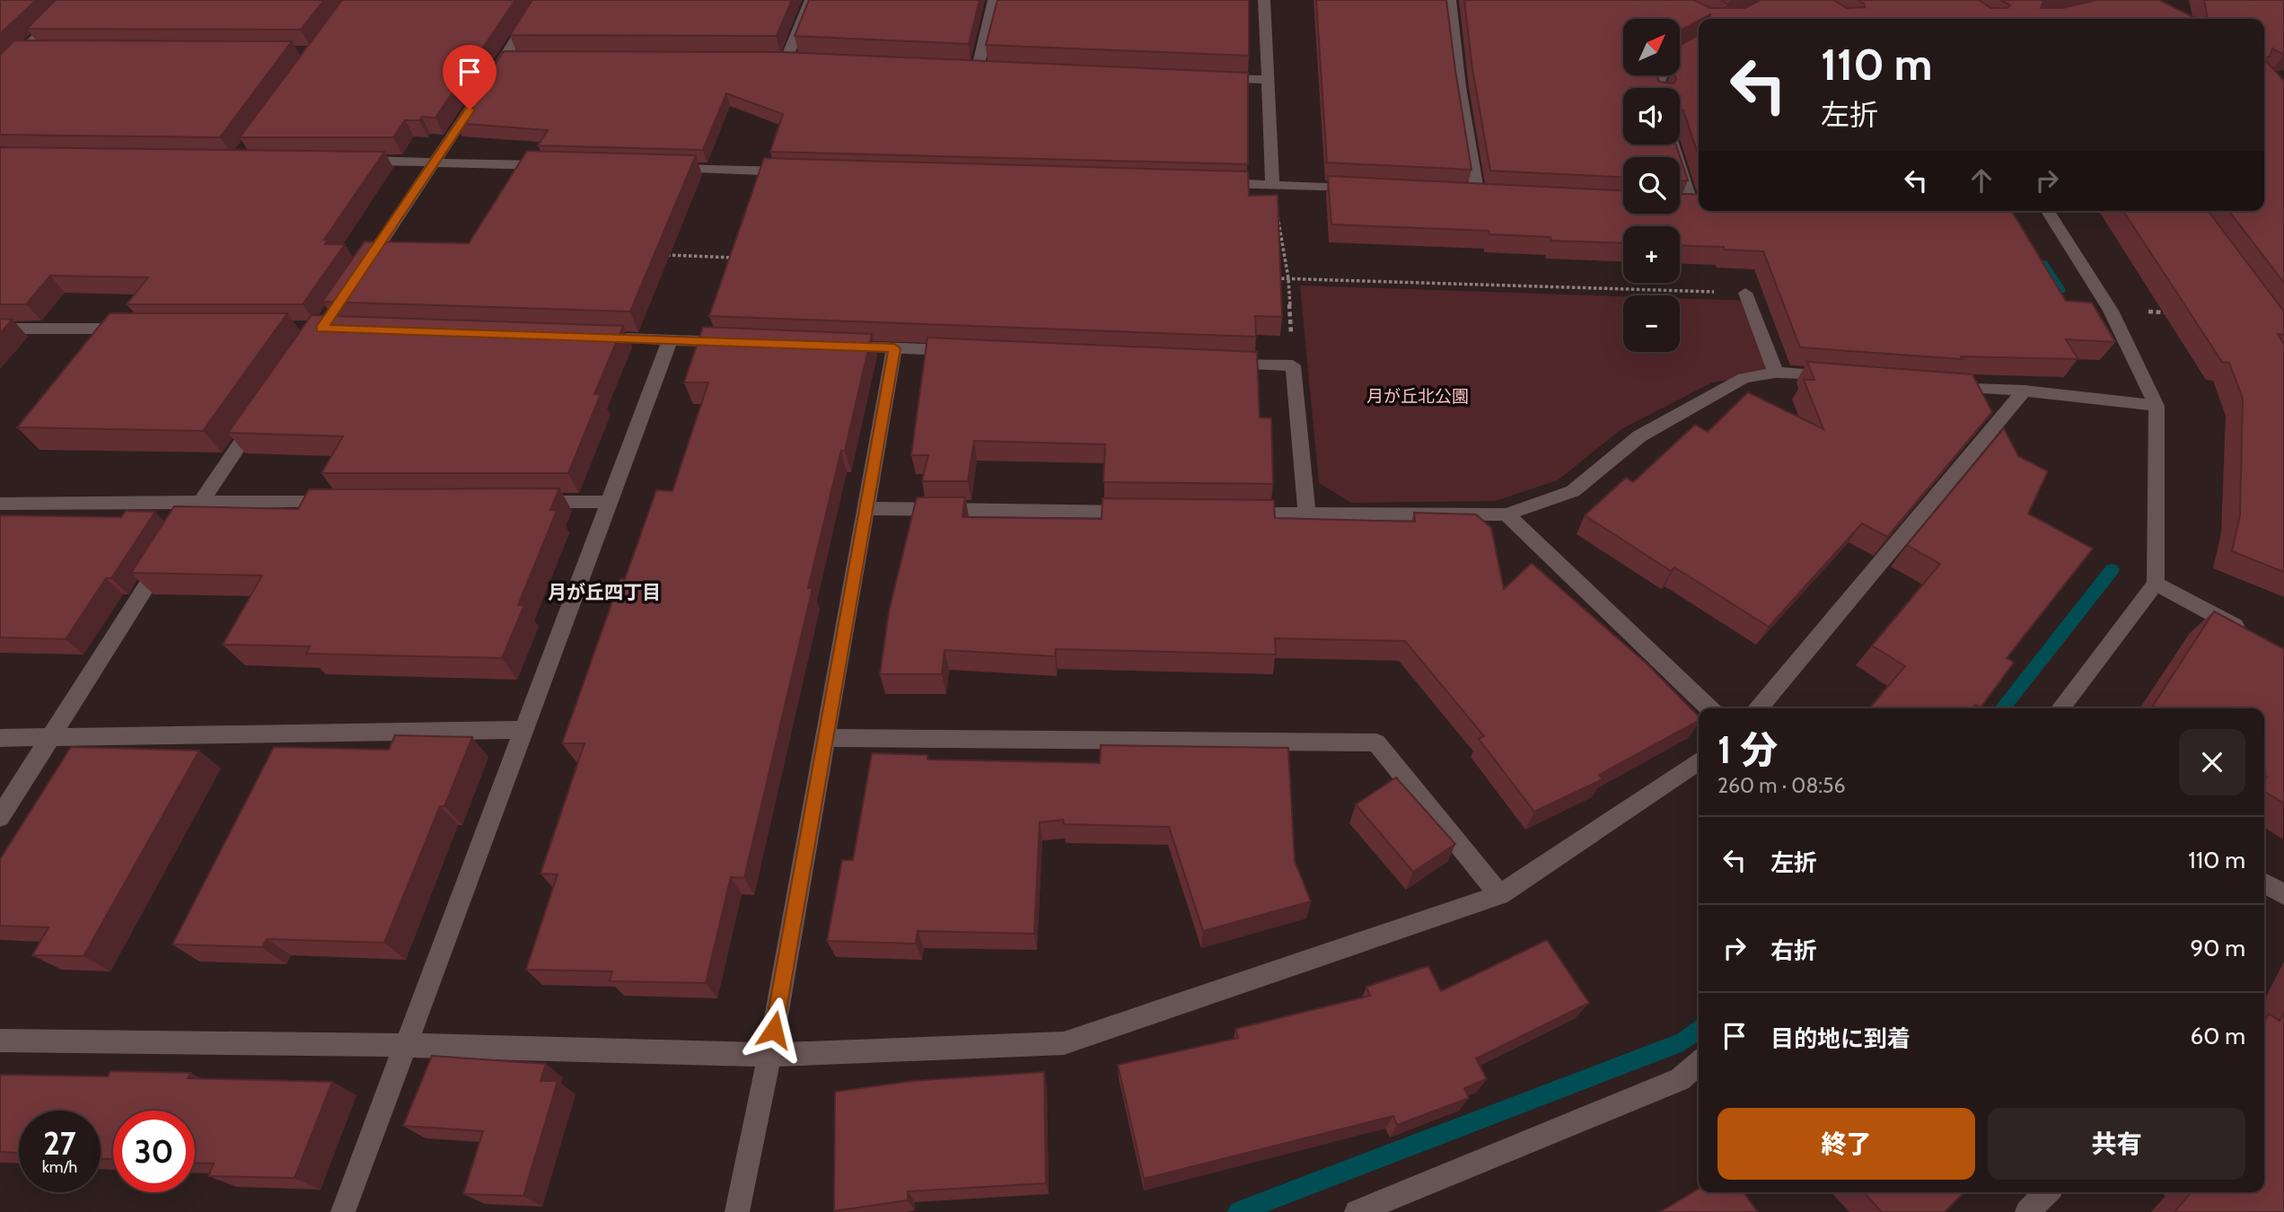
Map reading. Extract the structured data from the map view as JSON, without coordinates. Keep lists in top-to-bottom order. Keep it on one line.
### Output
{"districts":["月が丘四丁目"],"parks":["月が丘北公園"],"north":"top right","page":{"map_buttons":["+","−"],"turn":["110 m","左折"],"heading":["1 分","260 m · 08:56"],"list":[{"name":"左折","value":"110 m"},{"name":"右折","value":"90 m"},{"name":"目的地に到着","value":"60 m"}],"buttons":["終了","共有"],"speed":"27 km/h","limit":"30"}}
